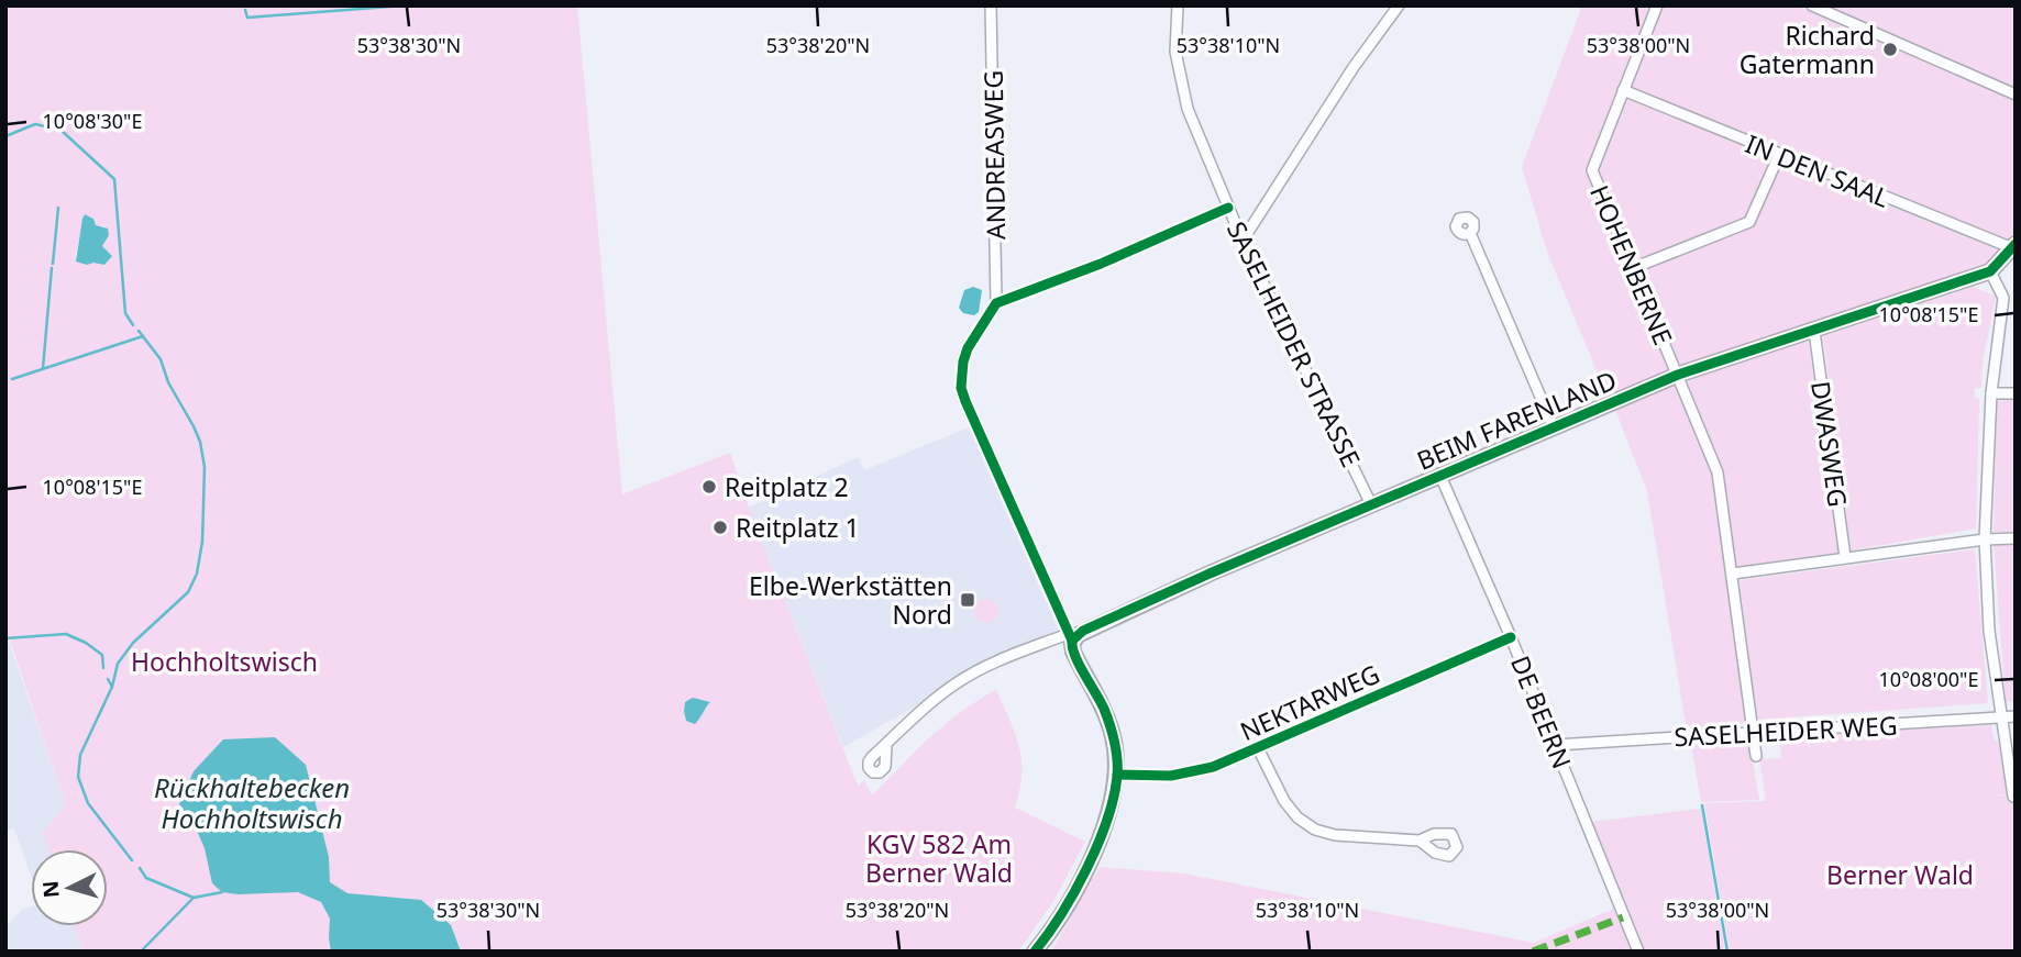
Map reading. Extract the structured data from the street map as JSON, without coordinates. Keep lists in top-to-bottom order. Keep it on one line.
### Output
{"streets":{"street":["ANDREASWEG","IN DEN SAAL","HOHENBERNE","SASELHEIDER STRASSE","BEIM FARENLAND","DWASWEG","NEKTARWEG","DE BEERN","SASELHEIDER WEG"]},"crossings":[["IN DEN SAAL","HOHENBERNE"],["HOHENBERNE","BEIM FARENLAND"],["HOHENBERNE","SASELHEIDER WEG"],["SASELHEIDER STRASSE","BEIM FARENLAND"],["BEIM FARENLAND","DWASWEG"],["BEIM FARENLAND","DE BEERN"],["NEKTARWEG","DE BEERN"],["DE BEERN","SASELHEIDER WEG"]],"water":["Rückhaltebecken Hochholtswisch"],"parks":["Hochholtswisch","KGV 582 Am Berner Wald","Berner Wald"],"places":{"other":["Richard Gatermann","Reitplatz 2","Reitplatz 1"],"transit":["Elbe-Werkstätten Nord"]},"north":"left","coordinates":["53°38'30\"N","53°38'20\"N","53°38'10\"N","53°38'00\"N","10°08'30\"E","10°08'15\"E","10°08'00\"E"]}
